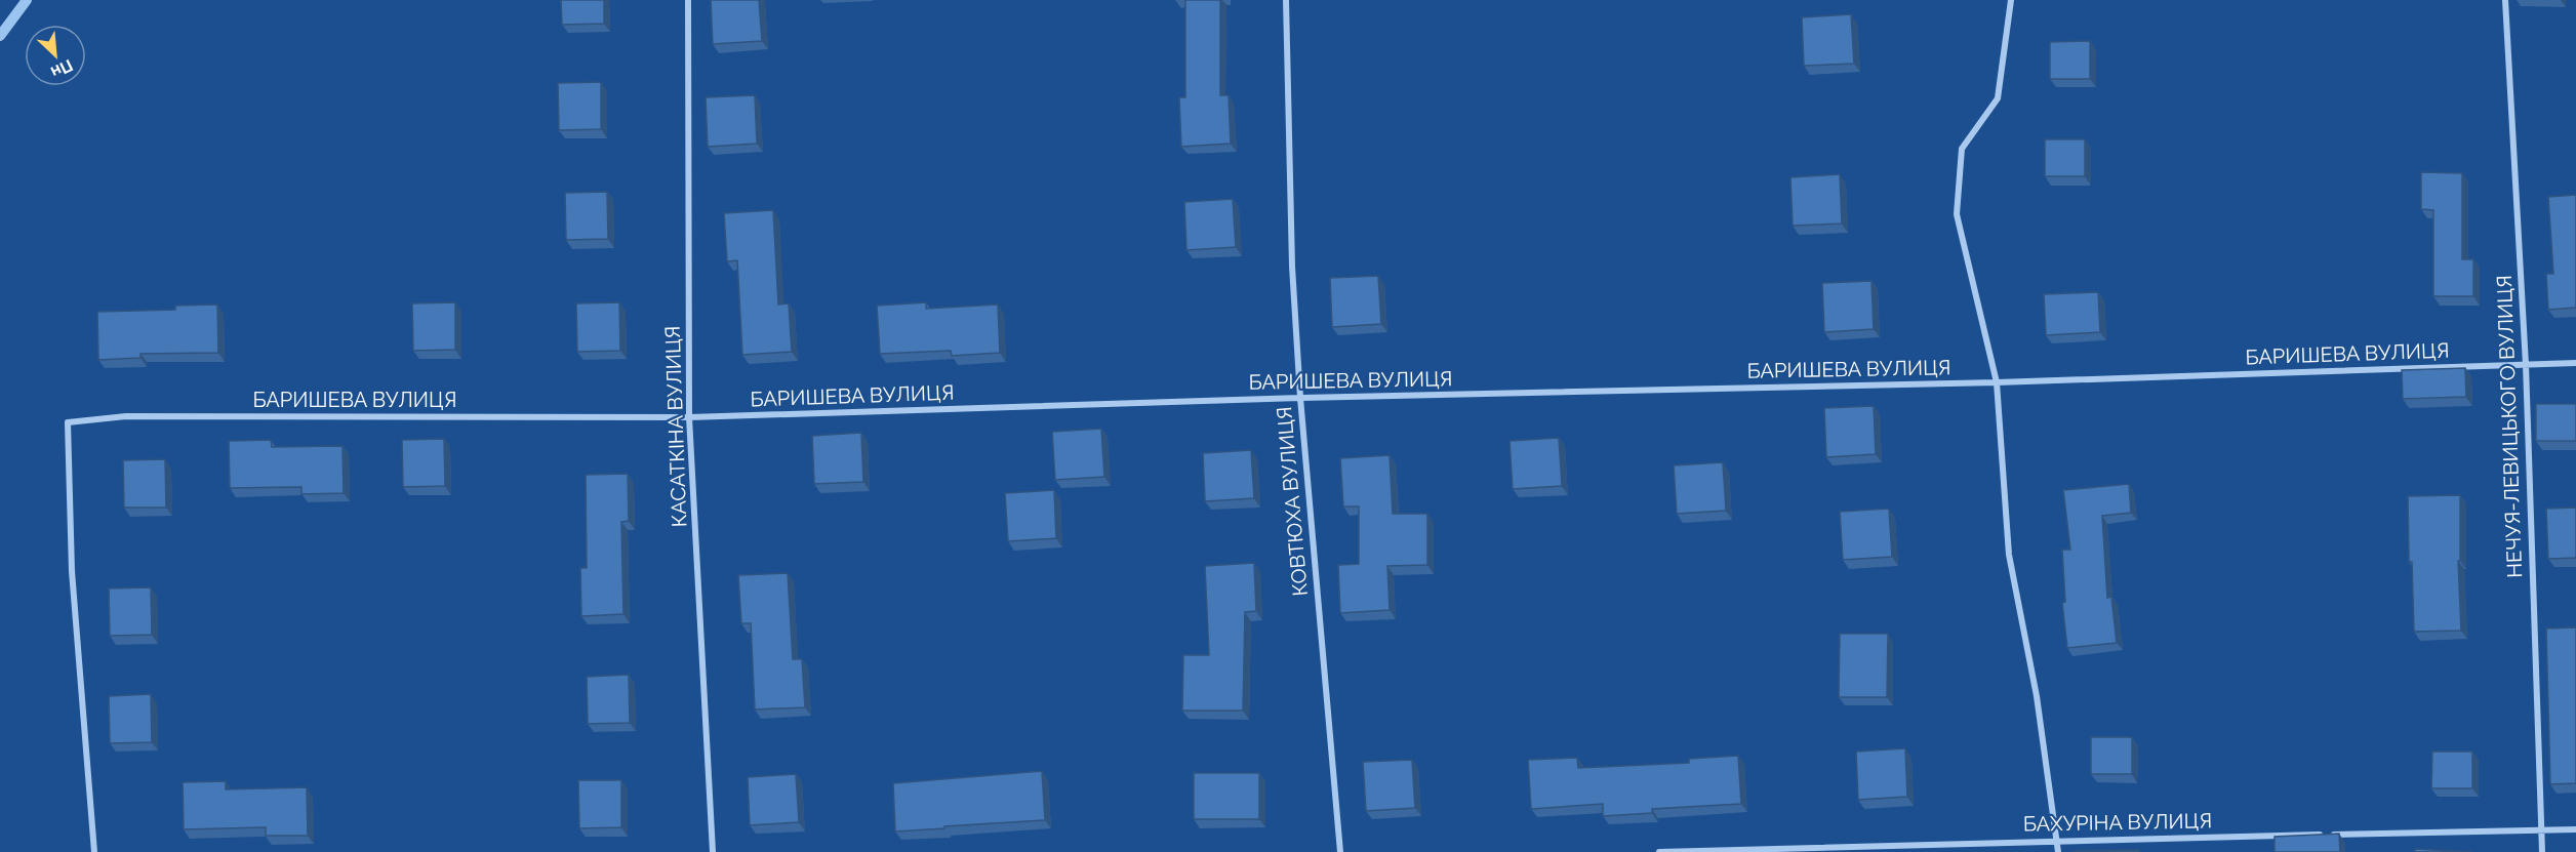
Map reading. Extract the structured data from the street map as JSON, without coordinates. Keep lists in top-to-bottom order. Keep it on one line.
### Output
{"streets":{"street":["БАРИШЕВА ВУЛИЦЯ","КАСАТКІНА ВУЛИЦЯ","НЕЧУЯ-ЛЕВИЦЬКОГО ВУЛИЦЯ","КОВТЮХА ВУЛИЦЯ","БАХУРІНА ВУЛИЦЯ"]},"crossings":[["БАРИШЕВА ВУЛИЦЯ","КАСАТКІНА ВУЛИЦЯ"],["БАРИШЕВА ВУЛИЦЯ","НЕЧУЯ-ЛЕВИЦЬКОГО ВУЛИЦЯ"],["БАРИШЕВА ВУЛИЦЯ","КОВТЮХА ВУЛИЦЯ"],["НЕЧУЯ-ЛЕВИЦЬКОГО ВУЛИЦЯ","БАХУРІНА ВУЛИЦЯ"]],"north":"bottom right"}
